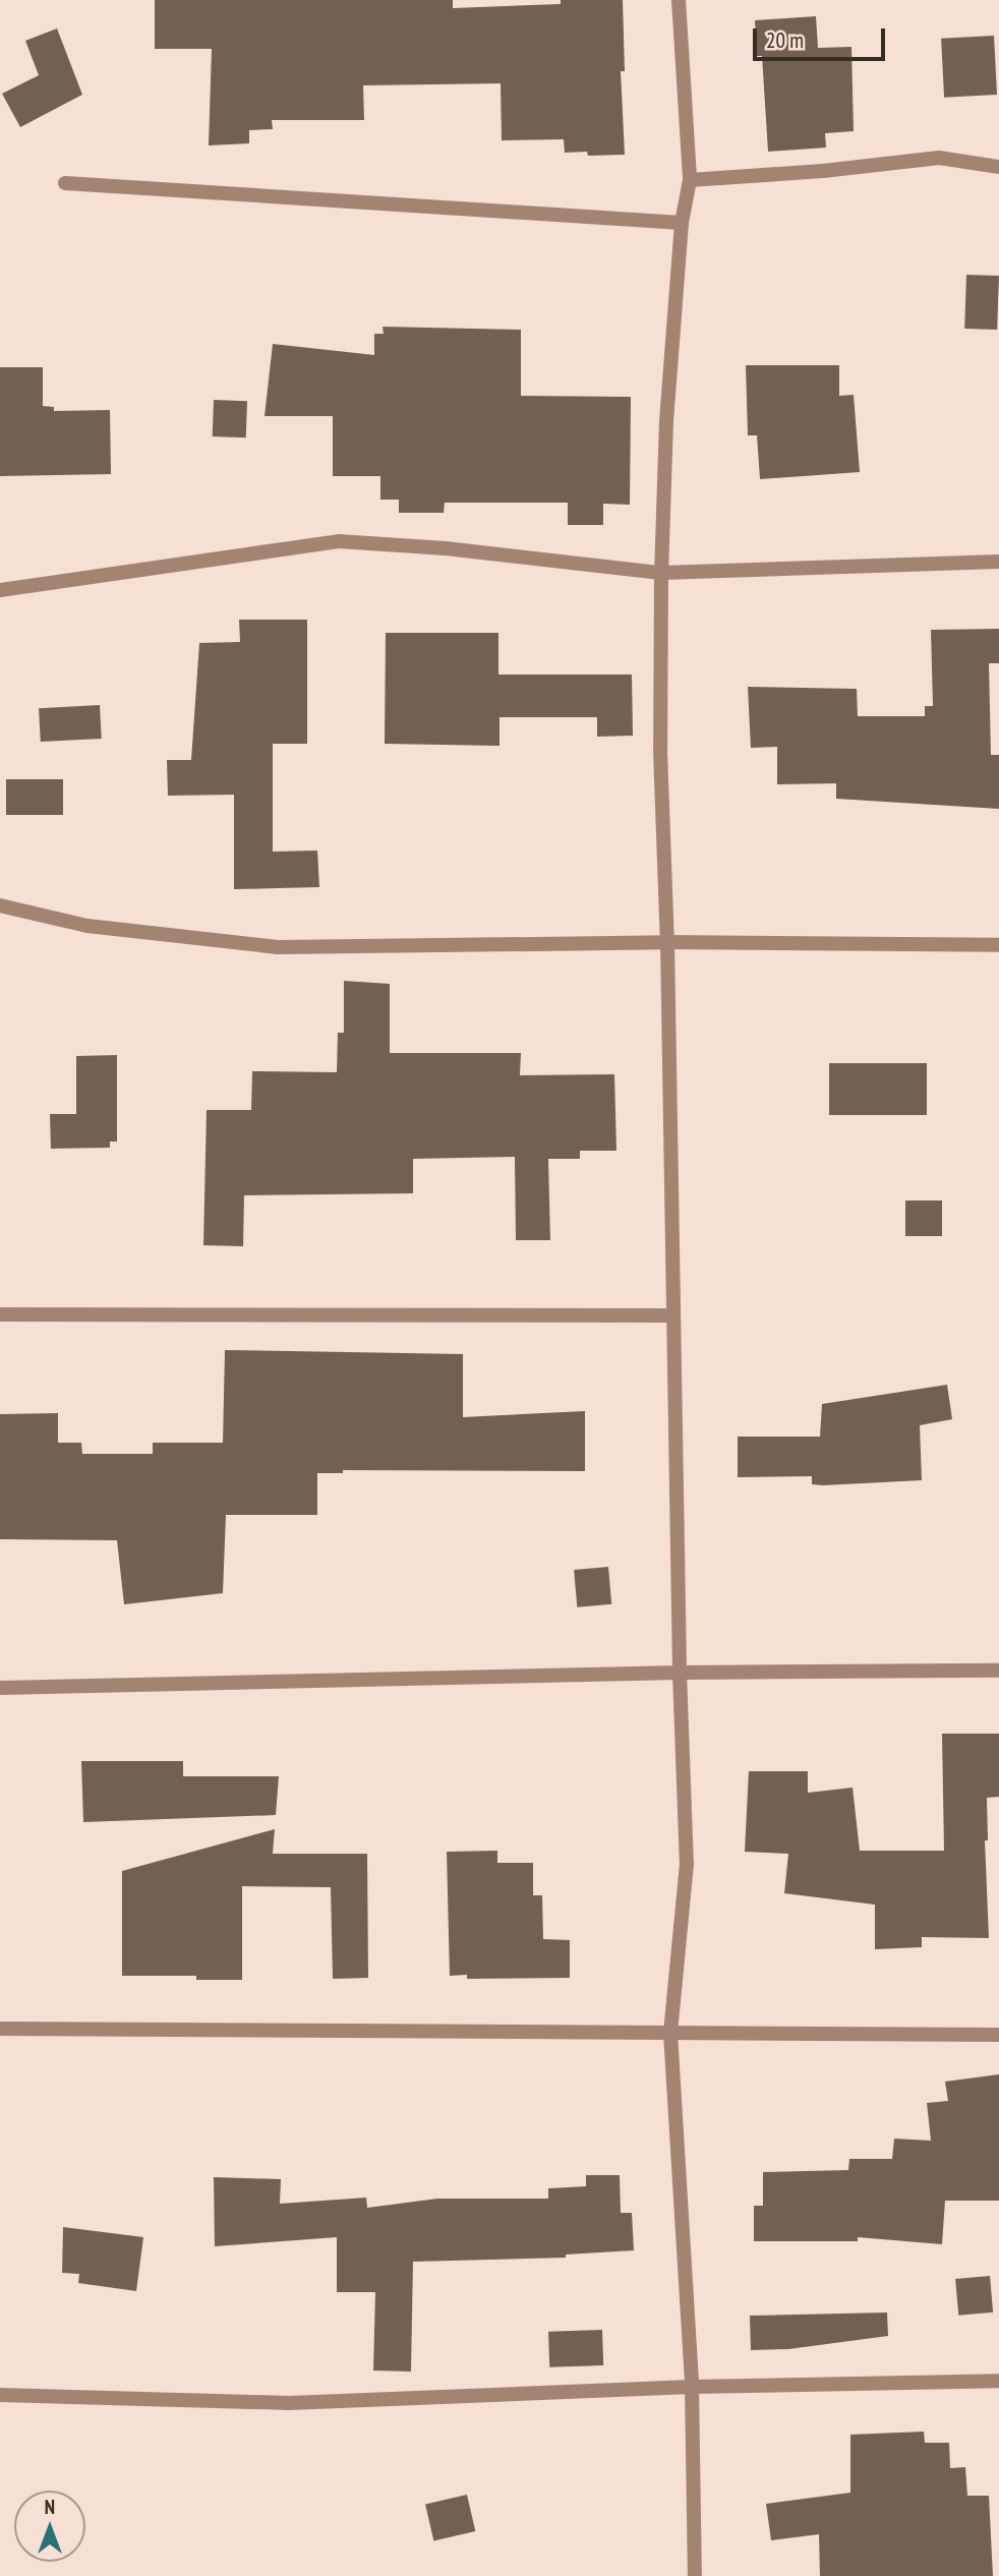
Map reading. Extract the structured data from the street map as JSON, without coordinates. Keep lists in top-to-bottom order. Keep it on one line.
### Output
{"scale_bar":"20 m","north":"top"}
